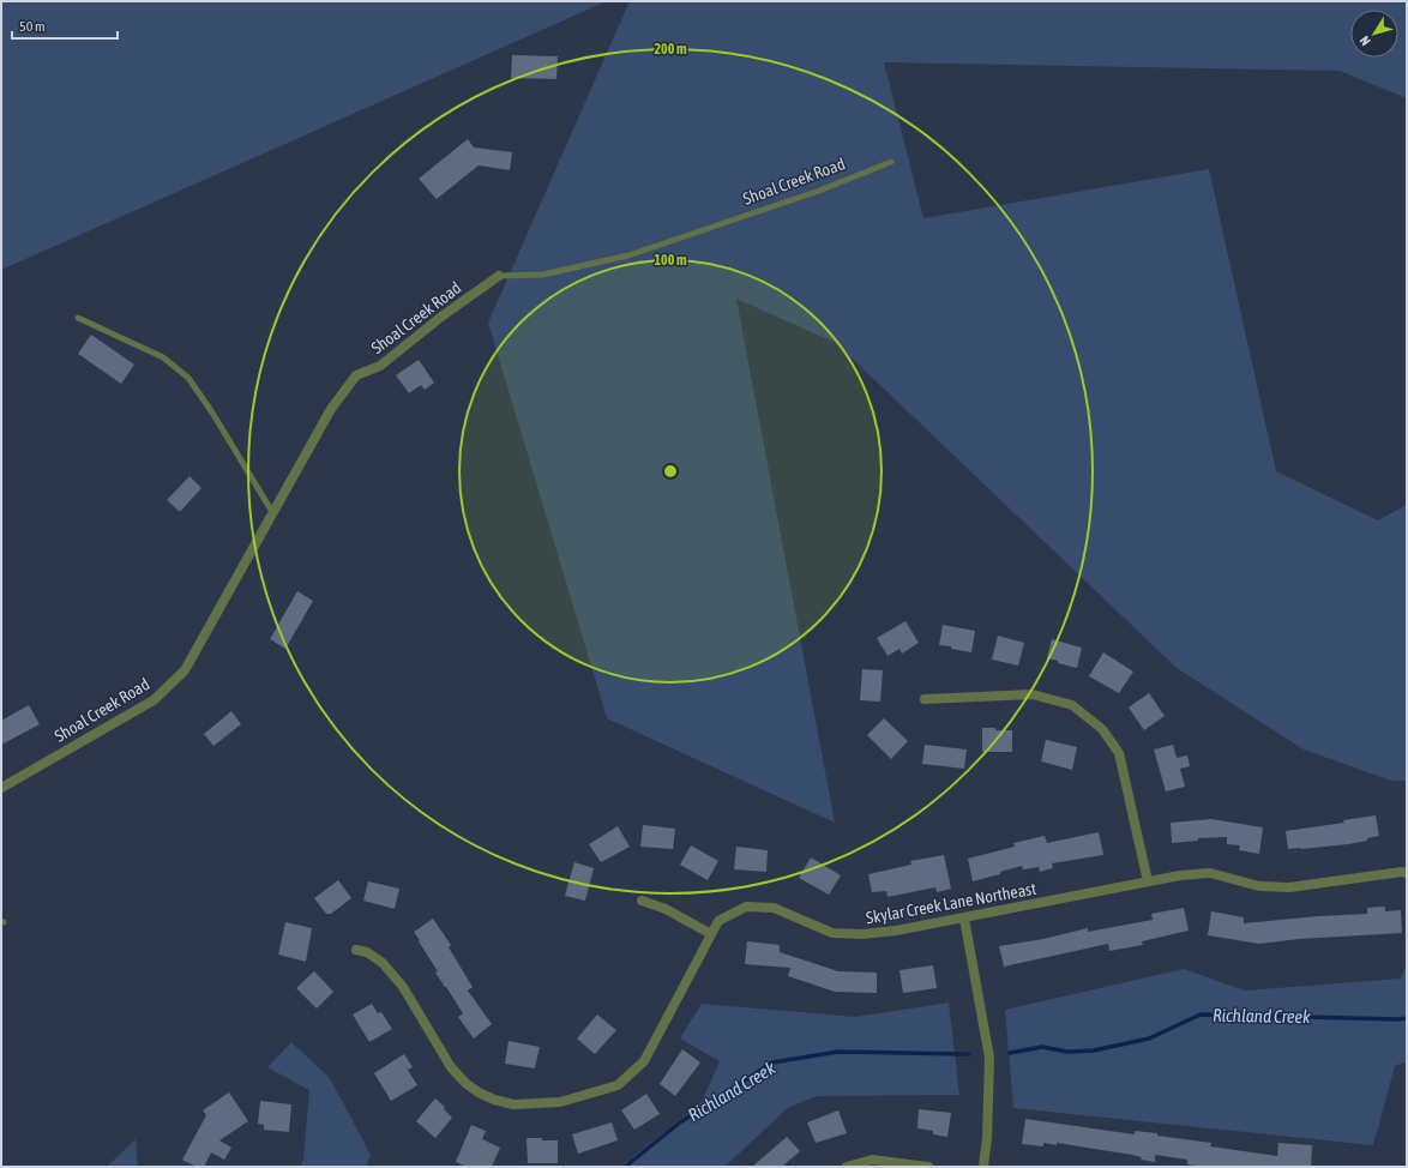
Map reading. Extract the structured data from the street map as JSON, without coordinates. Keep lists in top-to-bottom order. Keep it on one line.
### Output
{"streets":{"street":["Shoal Creek Road","Skylar Creek Lane Northeast"]},"water":["Richland Creek"],"scale_bar":"50 m","north":"bottom left","rings":["200 m","100 m"]}
